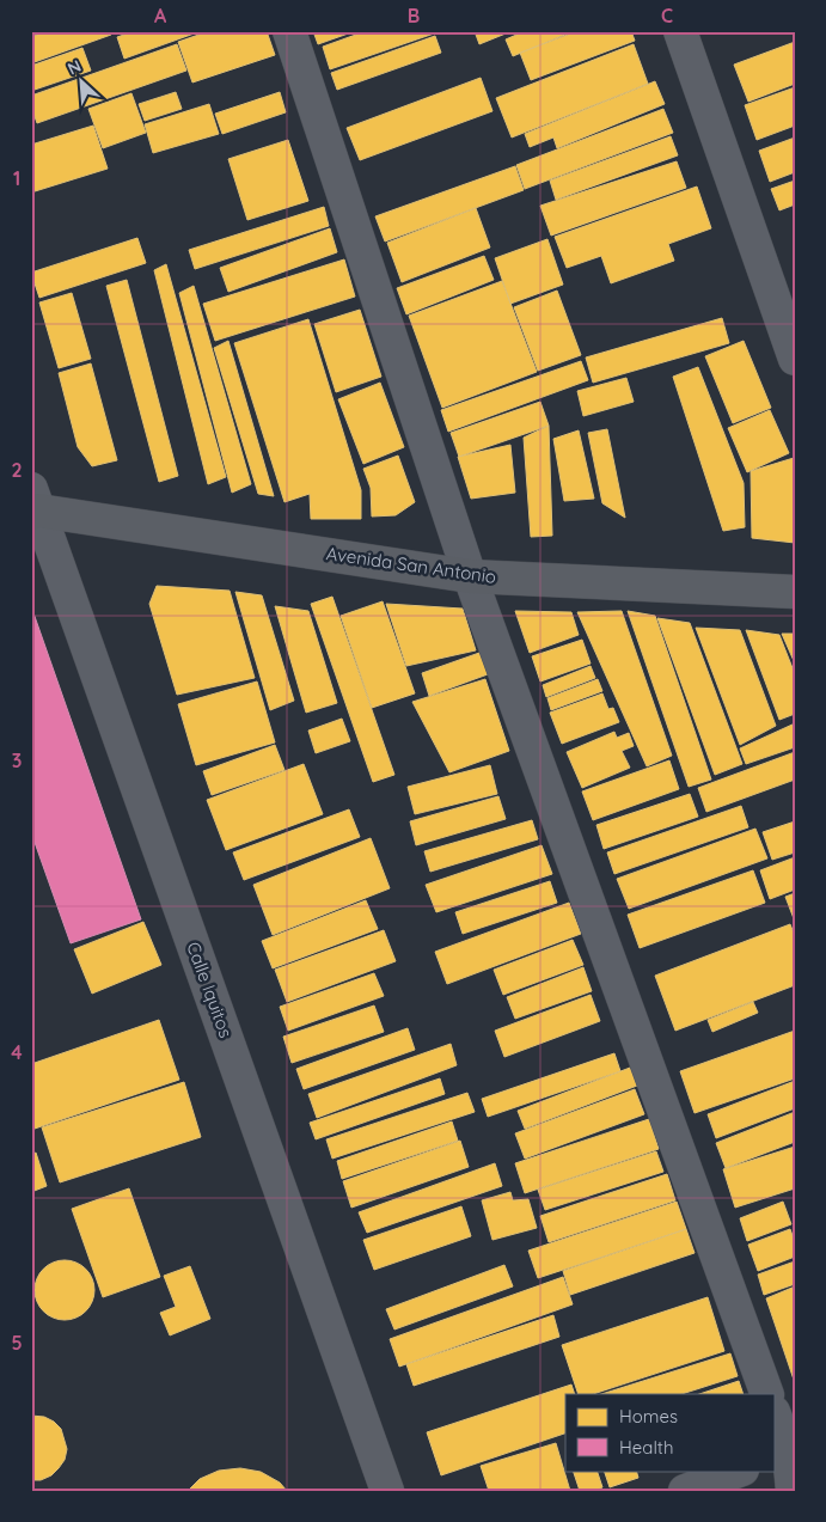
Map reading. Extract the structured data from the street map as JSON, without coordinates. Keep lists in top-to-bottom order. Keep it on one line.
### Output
{"streets":{"main road":["Avenida San Antonio"],"street":["Calle Iquitos"]},"crossings":[["Avenida San Antonio","Calle Iquitos"]],"legend":["Homes","Health"],"north":"top left","grid":{"columns":["A","B","C"],"rows":["1","2","3","4","5"]}}
